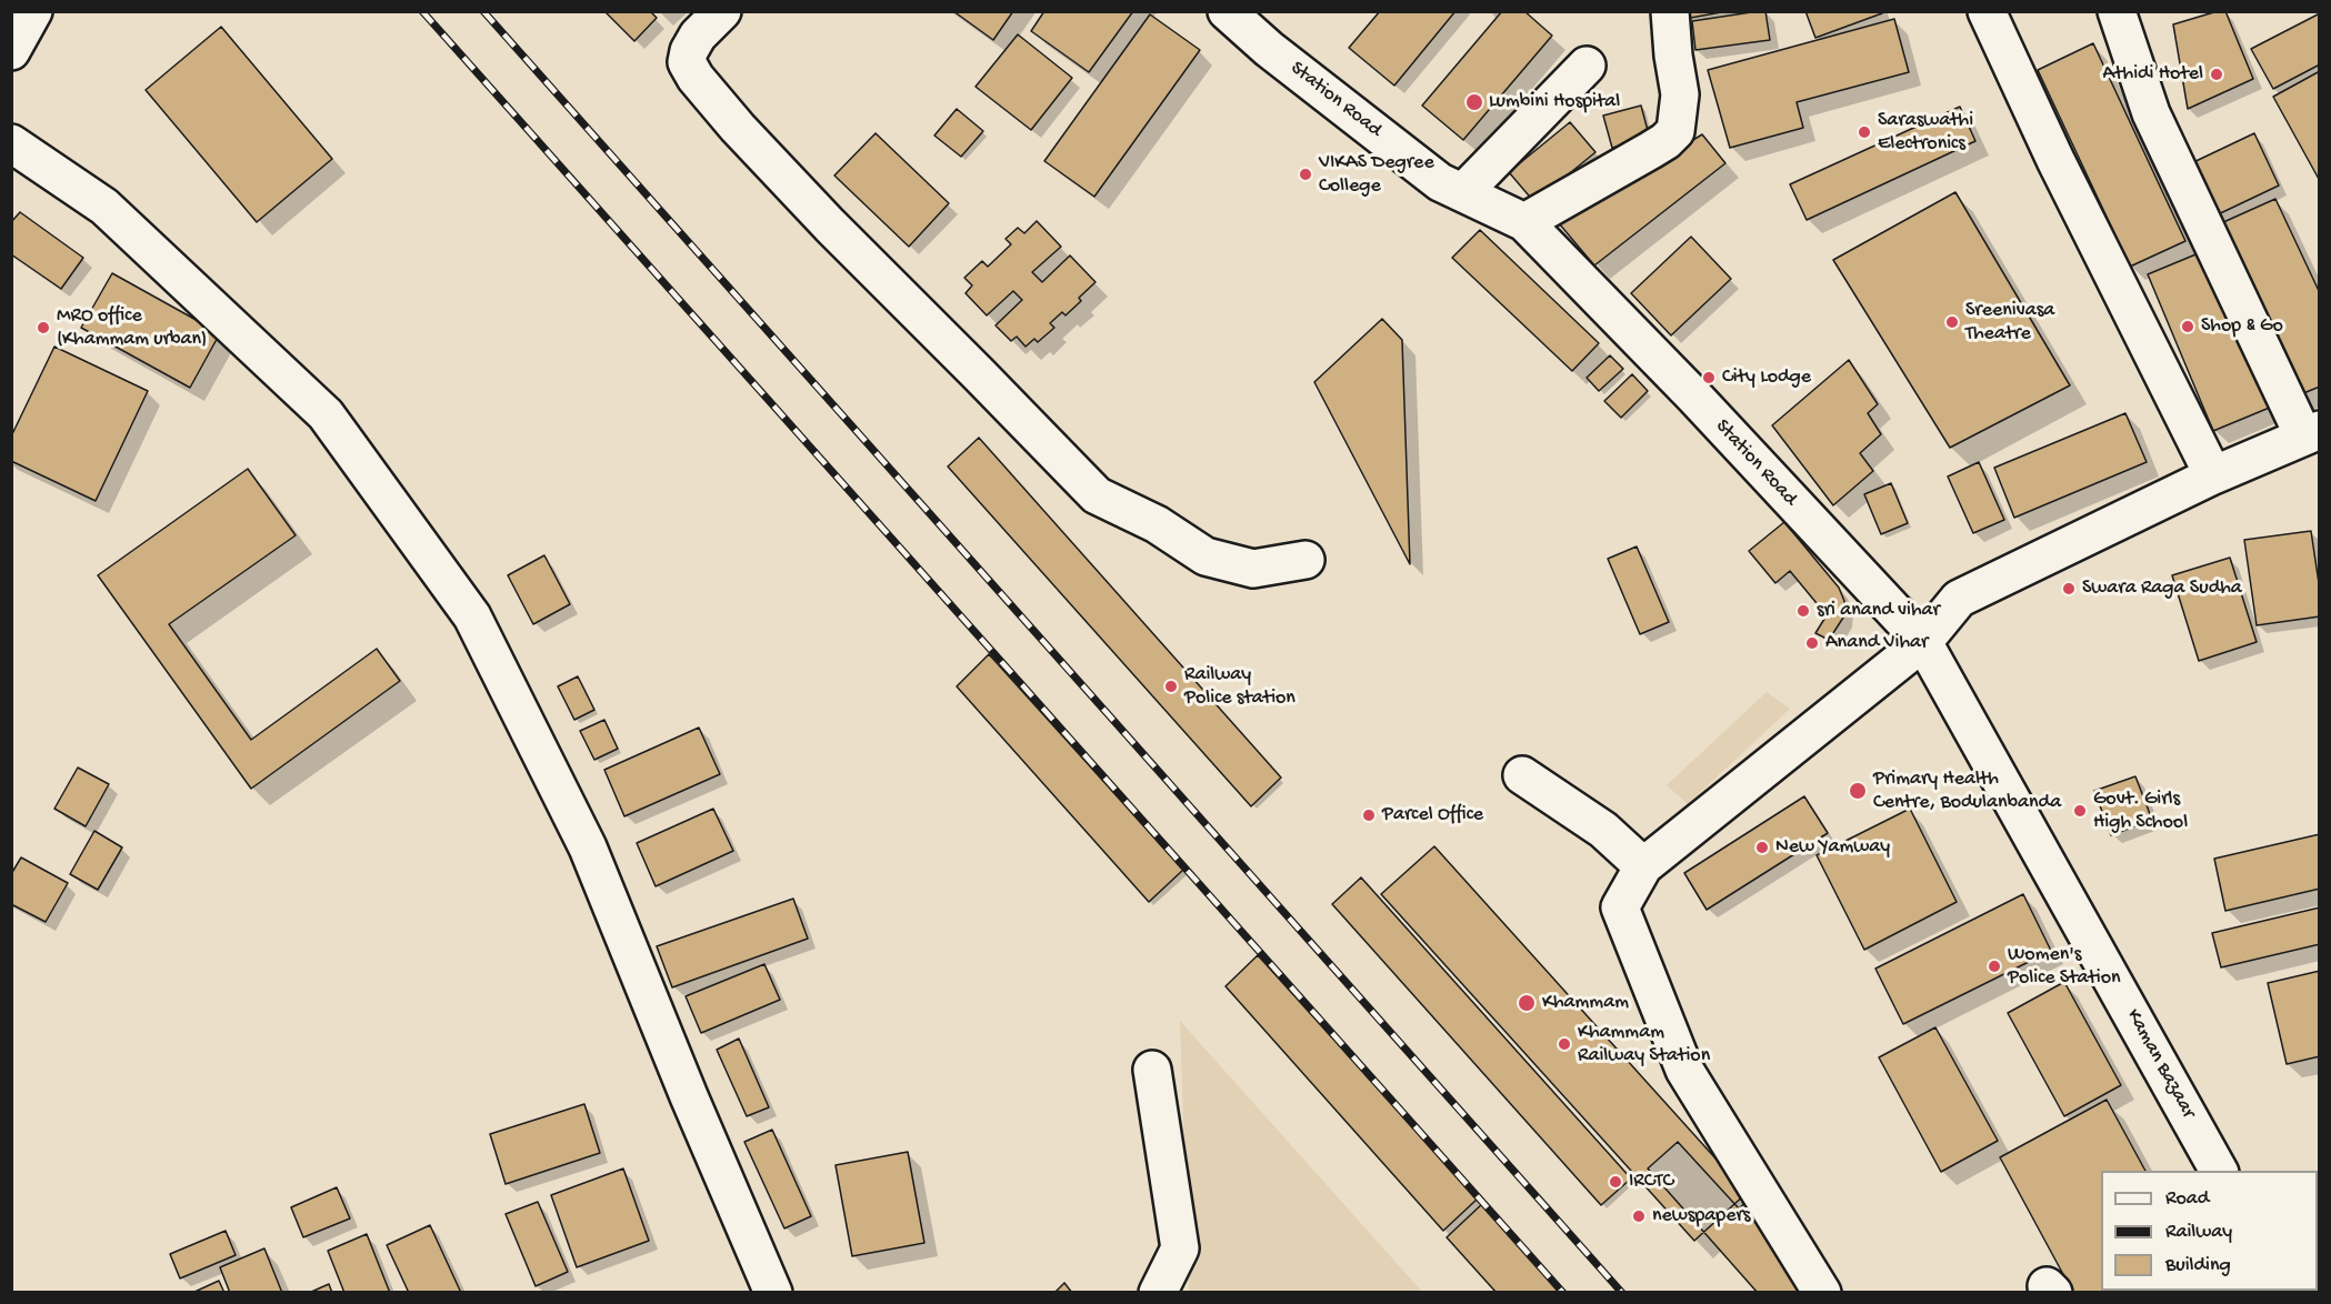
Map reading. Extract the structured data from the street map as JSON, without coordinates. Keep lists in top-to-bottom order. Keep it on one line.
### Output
{"streets":{"street":["Station Road","Kaman Bazaar"]},"crossings":[["Station Road","Kaman Bazaar"]],"places":["Athidi Hotel","Lumbini Hospital","Saraswathi Electronics","VIKAS Degree College","Sreenivasa Theatre","Shop & Go","MRO office (Khammam urban)","City Lodge","Swara Raga Sudha","sri anand vihar","Anand Vihar","Railway Police station","Primary Health Centre, Bodulanbanda","Govt. Girls High School","Parcel Office","New Yamway","Women's Police Station","Khammam","Khammam Railway Station","IRCTC","newspapers"],"legend":["Road","Railway","Building"]}
